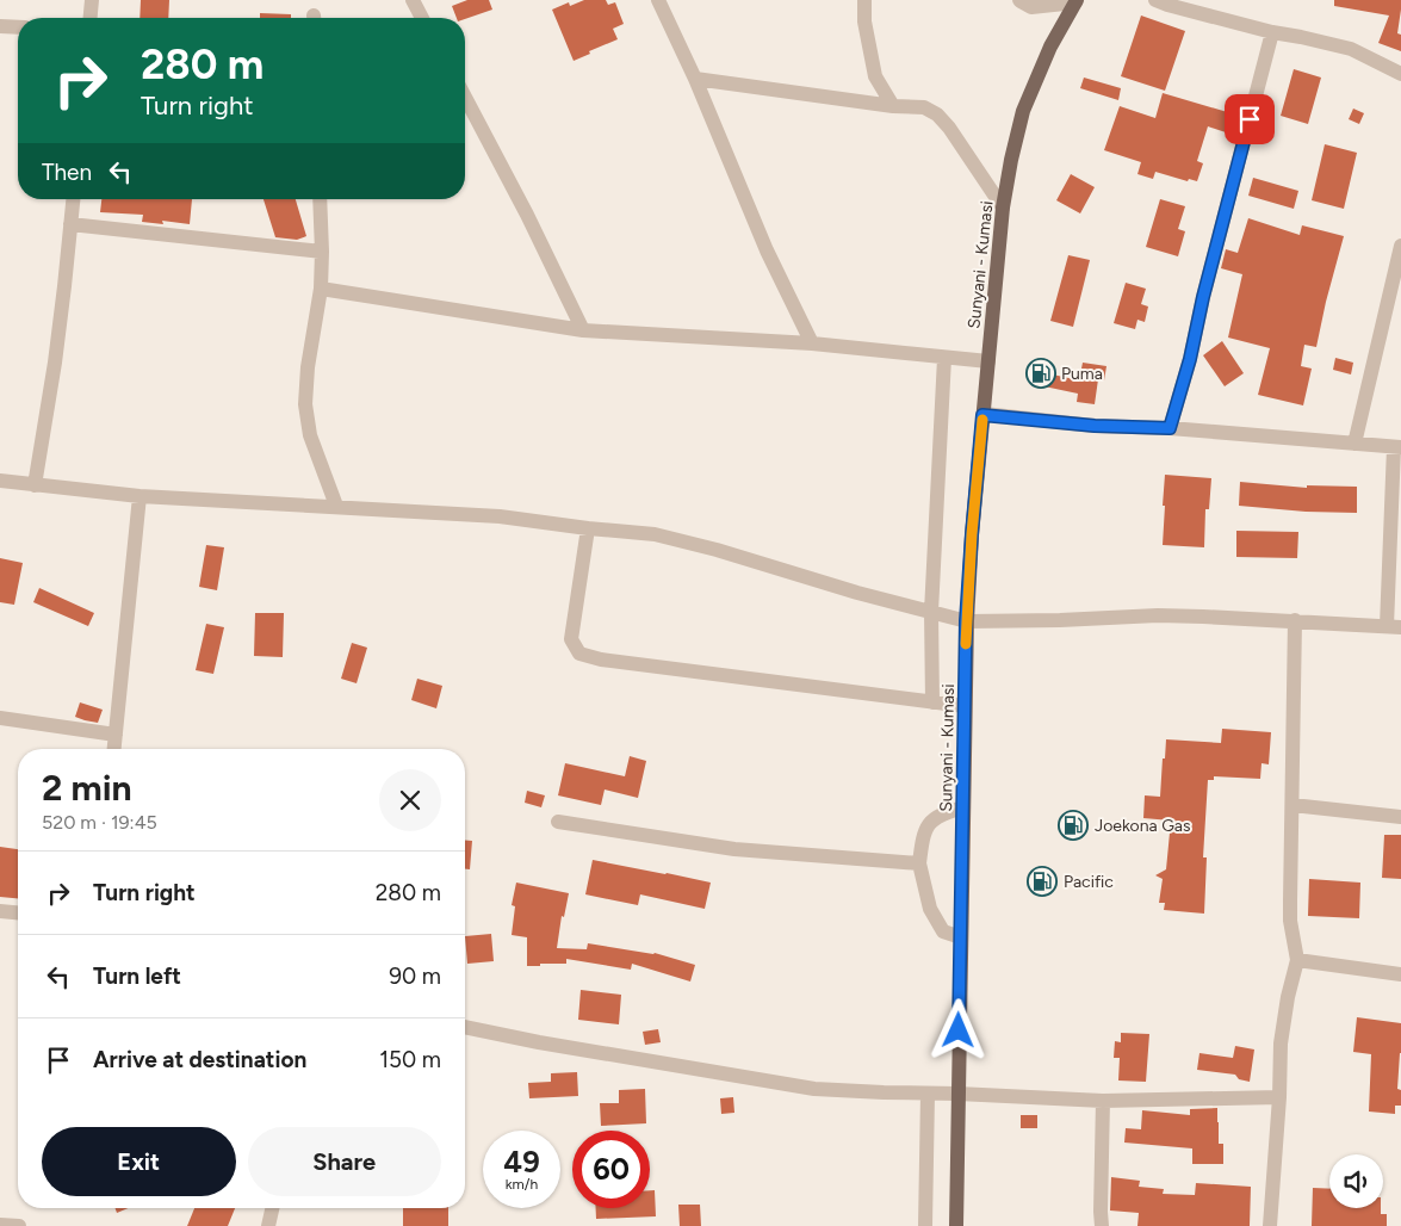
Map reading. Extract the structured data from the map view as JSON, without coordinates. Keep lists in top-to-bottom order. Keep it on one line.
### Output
{"streets":{"main road":["Sunyani - Kumasi"]},"places":{"fuel station":["Puma","Joekona Gas","Pacific"]},"page":{"turn":["280 m","Turn right"],"then":"Then","heading":["2 min","520 m · 19:45"],"list":[{"name":"Turn right","value":"280 m"},{"name":"Turn left","value":"90 m"},{"name":"Arrive at destination","value":"150 m"}],"buttons":["Exit","Share"],"speed":"49 km/h","limit":"60"}}
